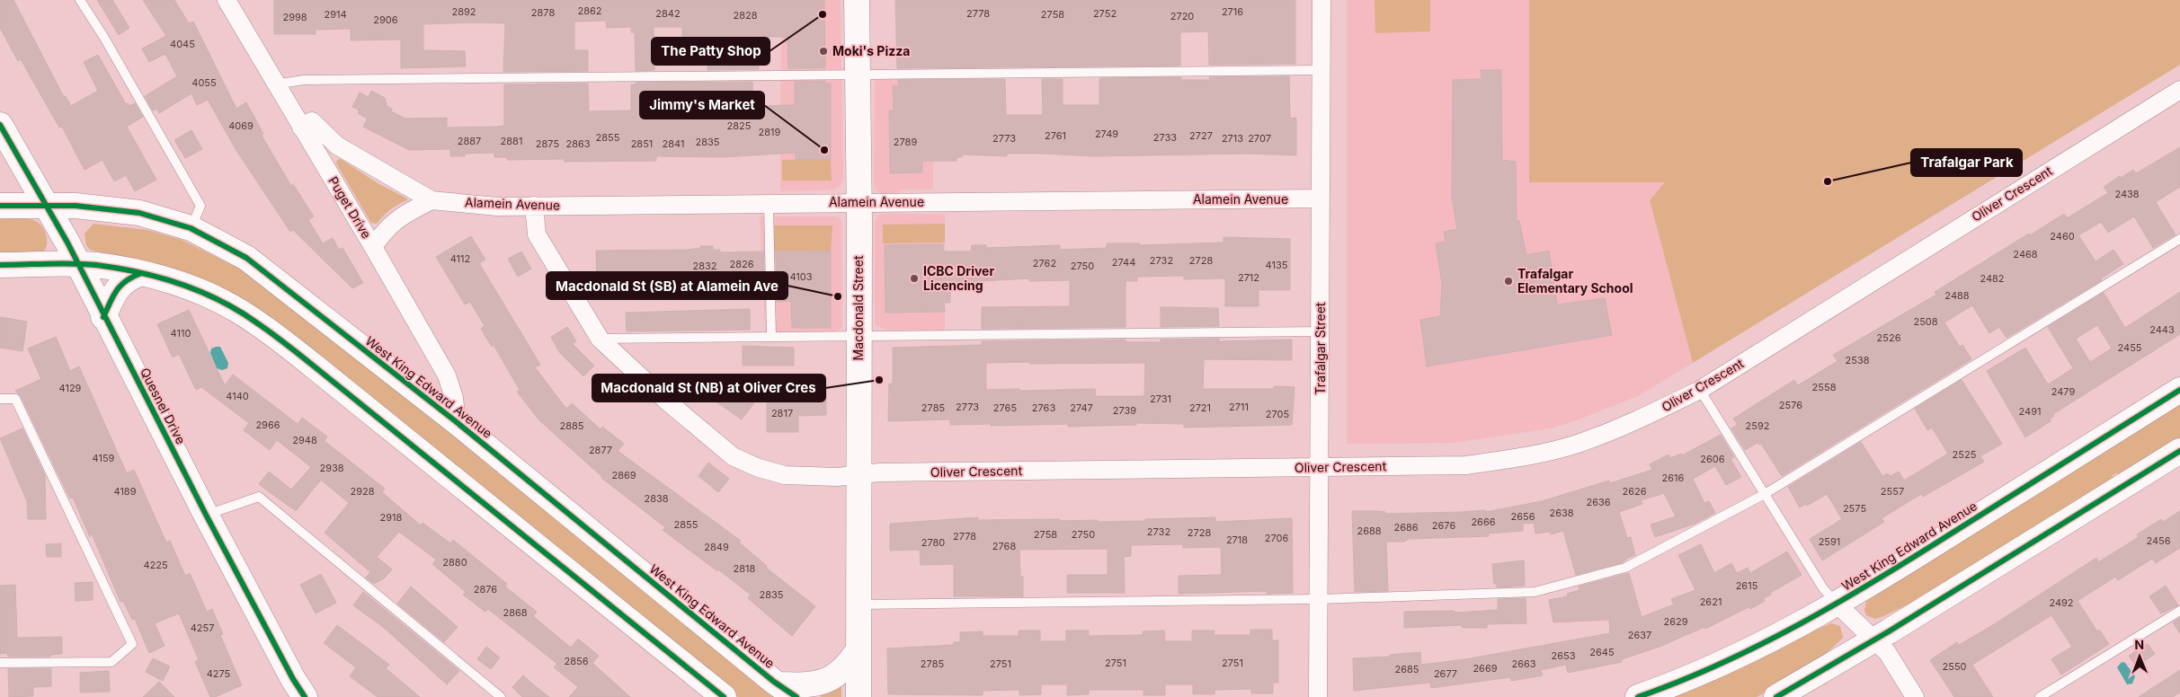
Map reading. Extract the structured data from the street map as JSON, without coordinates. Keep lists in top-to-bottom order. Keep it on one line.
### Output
{"streets":{"main road":["Macdonald Street","West King Edward Avenue","Quesnel Drive"],"street":["Oliver Crescent","Alamein Avenue","Puget Drive","Trafalgar Street"]},"crossings":[["Oliver Crescent","Alamein Avenue"],["Oliver Crescent","Macdonald Street"],["Oliver Crescent","Trafalgar Street"],["Alamein Avenue","Puget Drive"],["Alamein Avenue","Macdonald Street"],["Alamein Avenue","Trafalgar Street"],["Puget Drive","West King Edward Avenue"],["West King Edward Avenue","Quesnel Drive"]],"places":["The Patty Shop","Moki's Pizza","Jimmy's Market","Trafalgar Park","ICBC Driver Licencing","Trafalgar Elementary School","Macdonald St (SB) at Alamein Ave","Macdonald St (NB) at Oliver Cres"],"house_numbers":["2862","2892","2716","2878","2842","2778","2752","2914","2758","2828","2720","2998","2906","4045","4055","4069","2825","2819","2749","2761","2727","2855","2733","2773","2713","2707","2887","2881","2835","2789","2875","2863","2851","2841","2438","2460","2468","4112","2732","2728","2744","2762","2826","4135","2832","2750","4103","2712","2482","2488","2508","2443","4110","2526","2455","2538","2558","4129","2479","4140","2731","2576","2773","2711","2785","2765","2763","2747","2721","2739","2491","2817","2705","2966","2885","2592","2948","2877","2525","4159","2606","2938","2869","2616","4189","2928","2626","2557","2838","2636","2575","2638","2656","2918","2666","2855","2676","2686","2688","2732","2728","2758","2750","2778","2706","2718","2456","2591","2780","2768","2849","2880","4225","2818","2615","2876","2835","2621","2492","2868","2629","4257","2637","2645","2653","2856","2751","2751","2785","2751","2663","2550","2669","2685","4275","2677"],"north":"top"}
